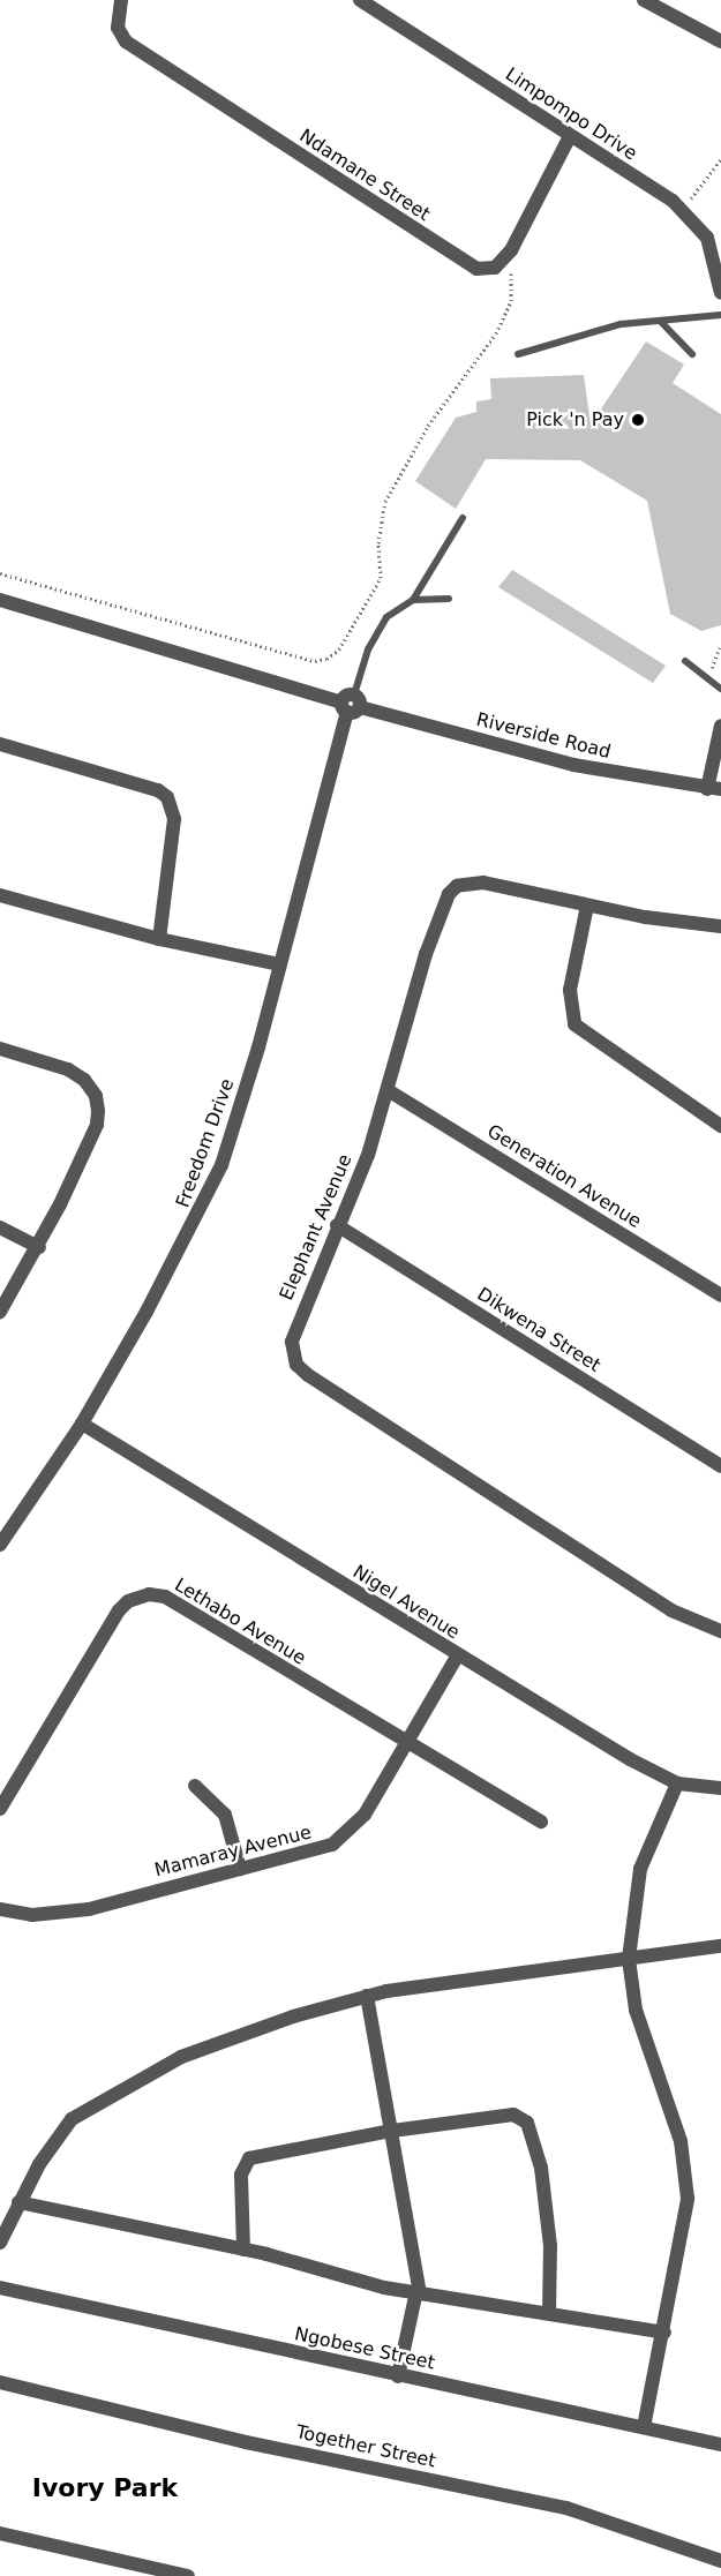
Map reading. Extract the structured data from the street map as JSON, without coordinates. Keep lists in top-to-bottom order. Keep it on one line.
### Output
{"streets":{"street":["Limpompo Drive","Ndamane Street","Riverside Road","Freedom Drive","Generation Avenue","Elephant Avenue","Dikwena Street","Nigel Avenue","Lethabo Avenue","Mamaray Avenue","Ngobese Street","Together Street"]},"crossings":[["Riverside Road","Freedom Drive"],["Freedom Drive","Nigel Avenue"],["Generation Avenue","Elephant Avenue"],["Elephant Avenue","Dikwena Street"],["Nigel Avenue","Mamaray Avenue"],["Lethabo Avenue","Mamaray Avenue"]],"districts":["Ivory Park"],"places":["Pick 'n Pay"]}
